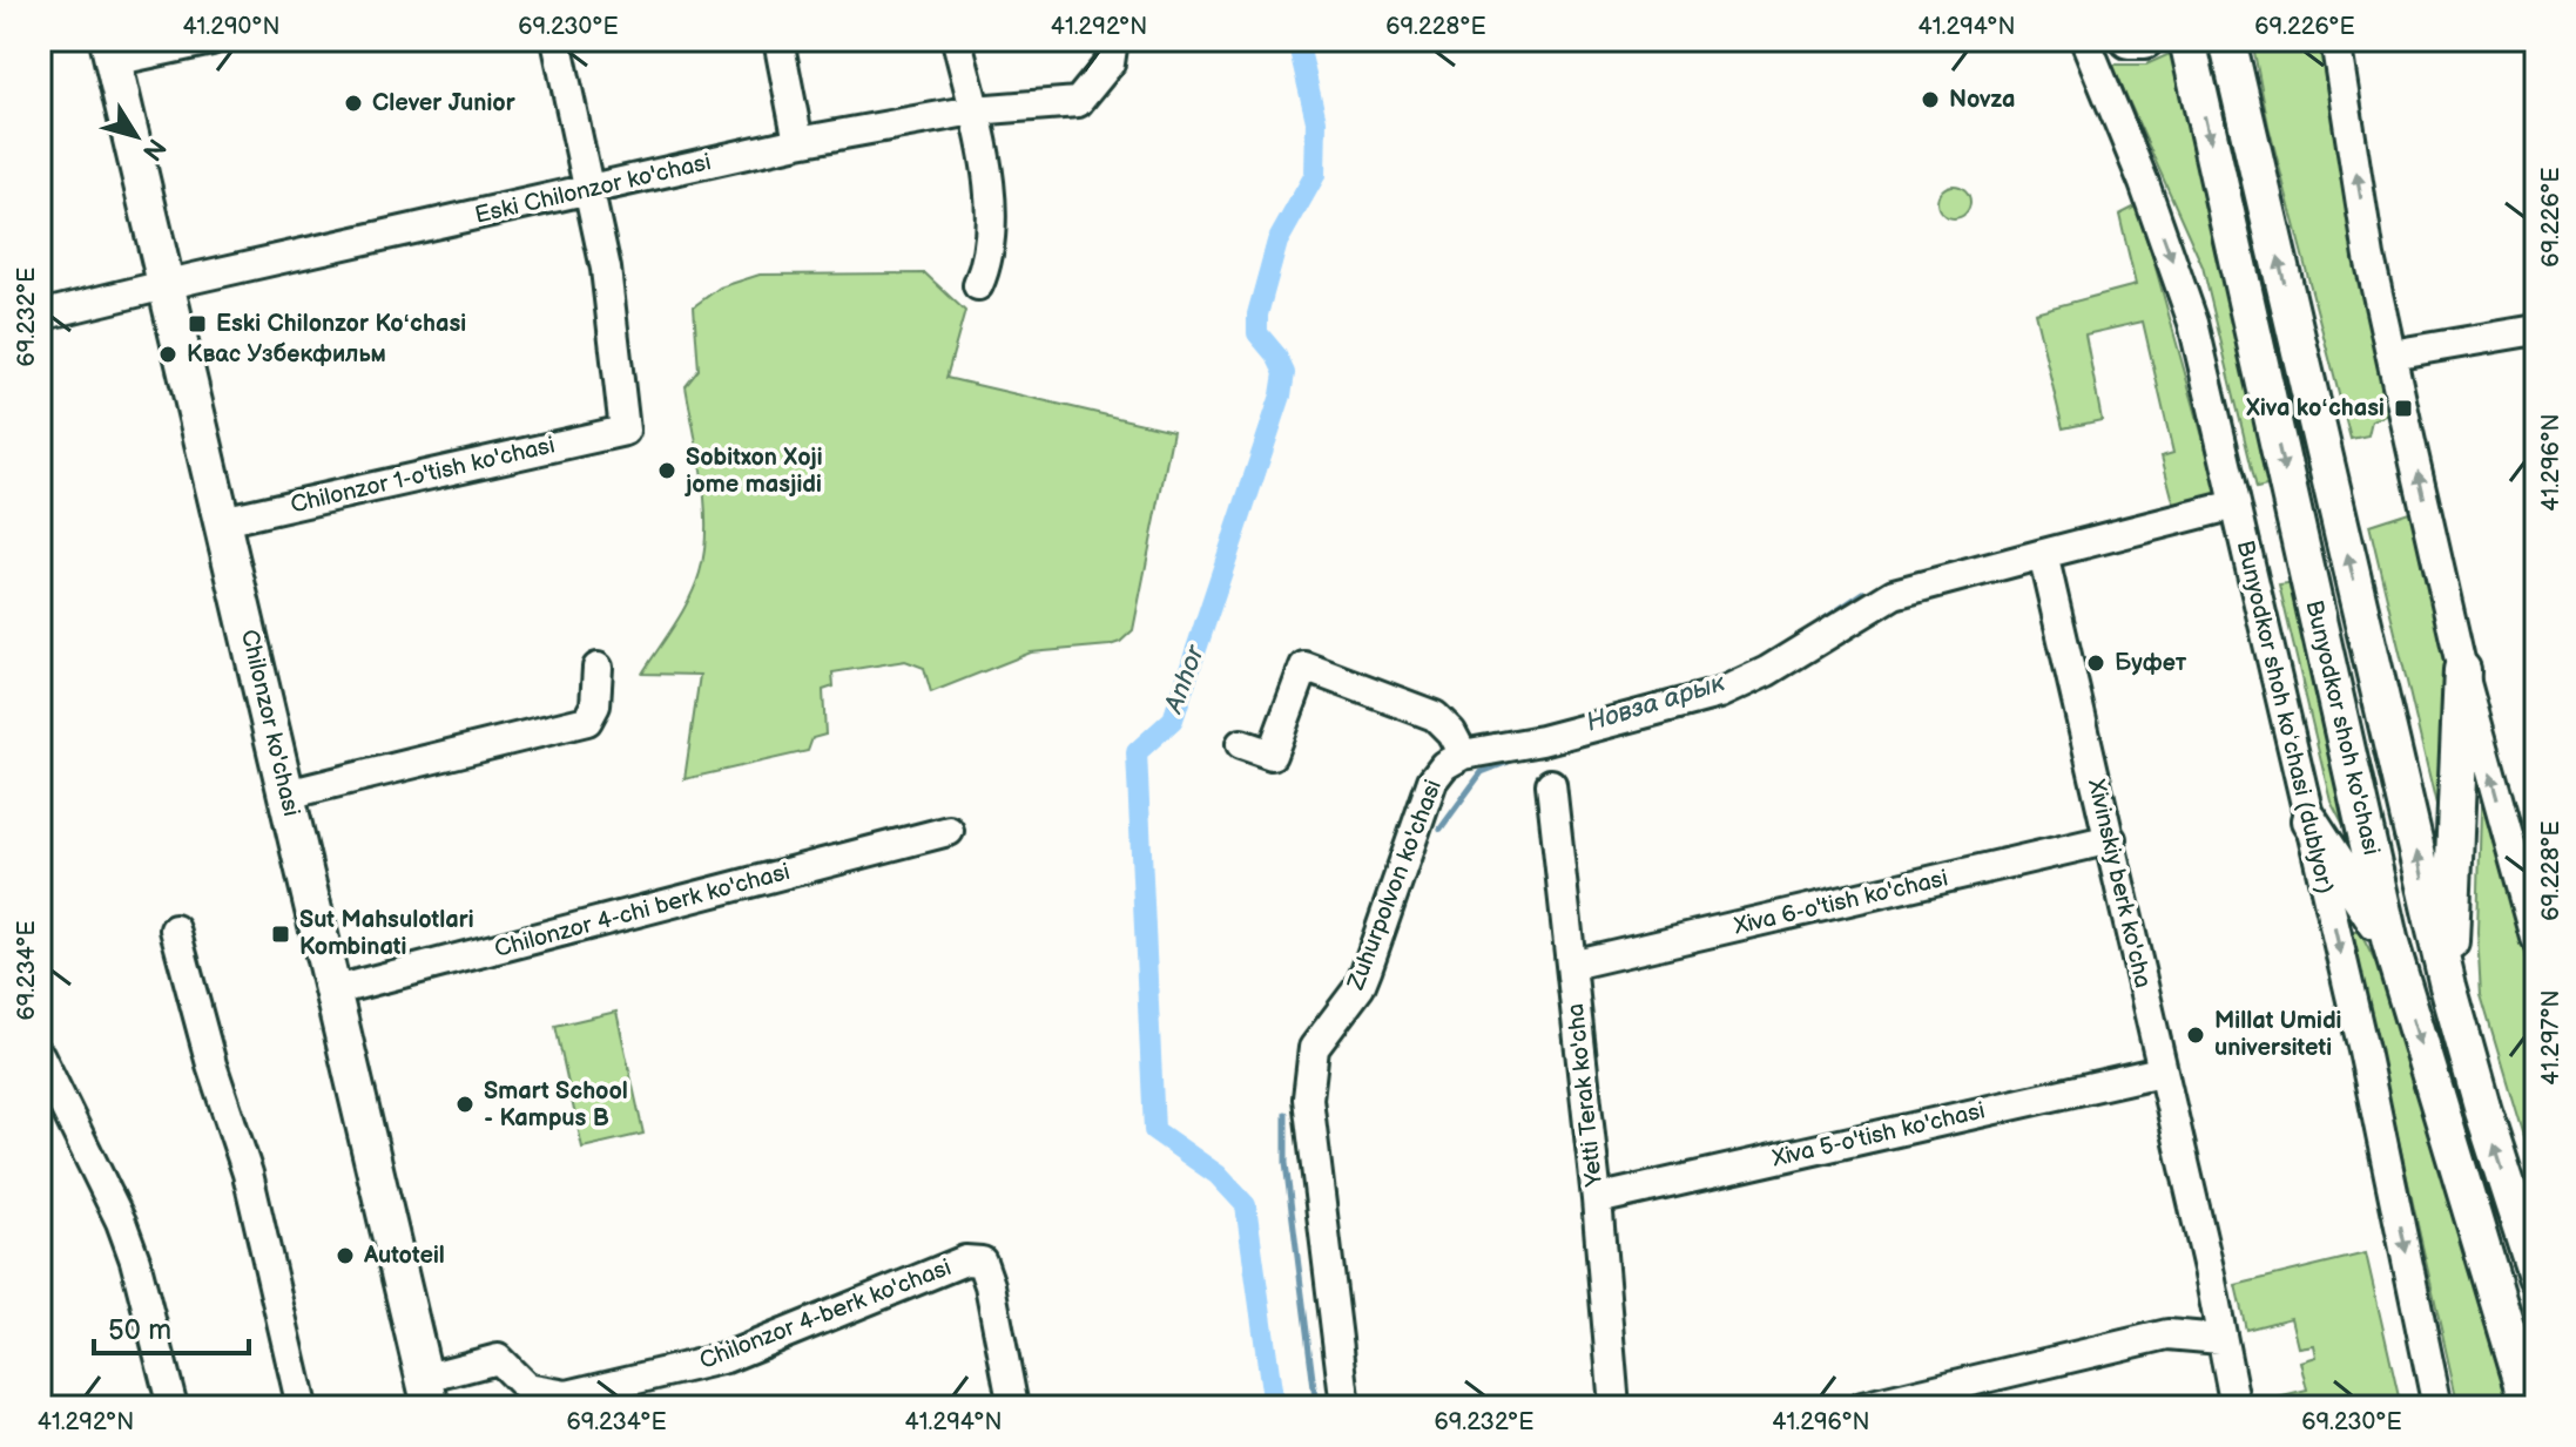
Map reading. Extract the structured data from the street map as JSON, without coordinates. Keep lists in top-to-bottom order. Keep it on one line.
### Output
{"streets":{"main road":["Chilonzor ko'chasi","Bunyodkor shoh ko'chasi"],"street":["Eski Chilonzor ko'chasi","Chilonzor 1-o'tish ko'chasi","Bunyodkor shoh koʻchasi (dublyor)","Xivinskiy berk ko'cha","Zuhurpolvon ko'chasi","Xiva 6-o'tish ko'chasi","Chilonzor 4-chi berk ko'chasi","Yetti Terak ko'cha","Xiva 5-o'tish ko'chasi","Chilonzor 4-berk ko'chasi"]},"crossings":[["Eski Chilonzor ko'chasi","Chilonzor 1-o'tish ko'chasi"],["Eski Chilonzor ko'chasi","Chilonzor ko'chasi"],["Chilonzor 1-o'tish ko'chasi","Chilonzor ko'chasi"],["Chilonzor ko'chasi","Chilonzor 4-chi berk ko'chasi"],["Chilonzor ko'chasi","Chilonzor 4-berk ko'chasi"],["Xivinskiy berk ko'cha","Zuhurpolvon ko'chasi"],["Xivinskiy berk ko'cha","Xiva 6-o'tish ko'chasi"],["Xivinskiy berk ko'cha","Xiva 5-o'tish ko'chasi"],["Xiva 6-o'tish ko'chasi","Yetti Terak ko'cha"],["Yetti Terak ko'cha","Xiva 5-o'tish ko'chasi"]],"water":["Anhor","Новза арык"],"places":{"other":["Novza","Clever Junior","Квас Узбекфильм","Sobitxon Xoji jome masjidi","Буфет","Millat Umidi universiteti","Smart School - Kampus B","Autoteil"],"transit":["Eski Chilonzor Koʻchasi","Xiva koʻchasi","Sut Mahsulotlari Kombinati"]},"scale_bar":"50 m","north":"bottom right","coordinates":["41.290°N","69.230°E","41.292°N","69.228°E","41.294°N","69.226°E","69.232°E","41.296°N","69.234°E","41.297°N"]}
